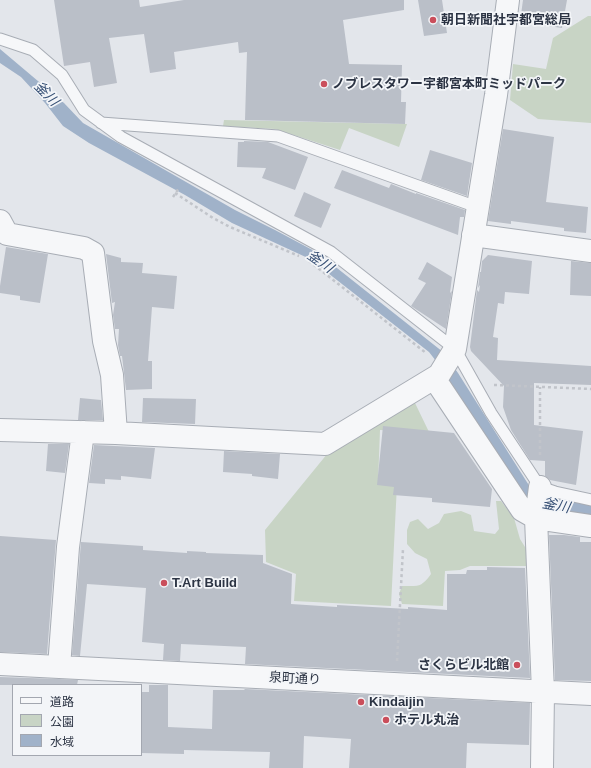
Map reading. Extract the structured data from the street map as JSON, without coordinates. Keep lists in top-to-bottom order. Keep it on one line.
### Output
{"streets":{"street":["泉町通り"]},"water":["釜川"],"places":["朝日新聞社宇都宮総局","ノブレスタワー宇都宮本町ミッドパーク","T.Art Build","さくらビル北館","Kindaijin","ホテル丸治"],"legend":["道路","公園","水域"]}
